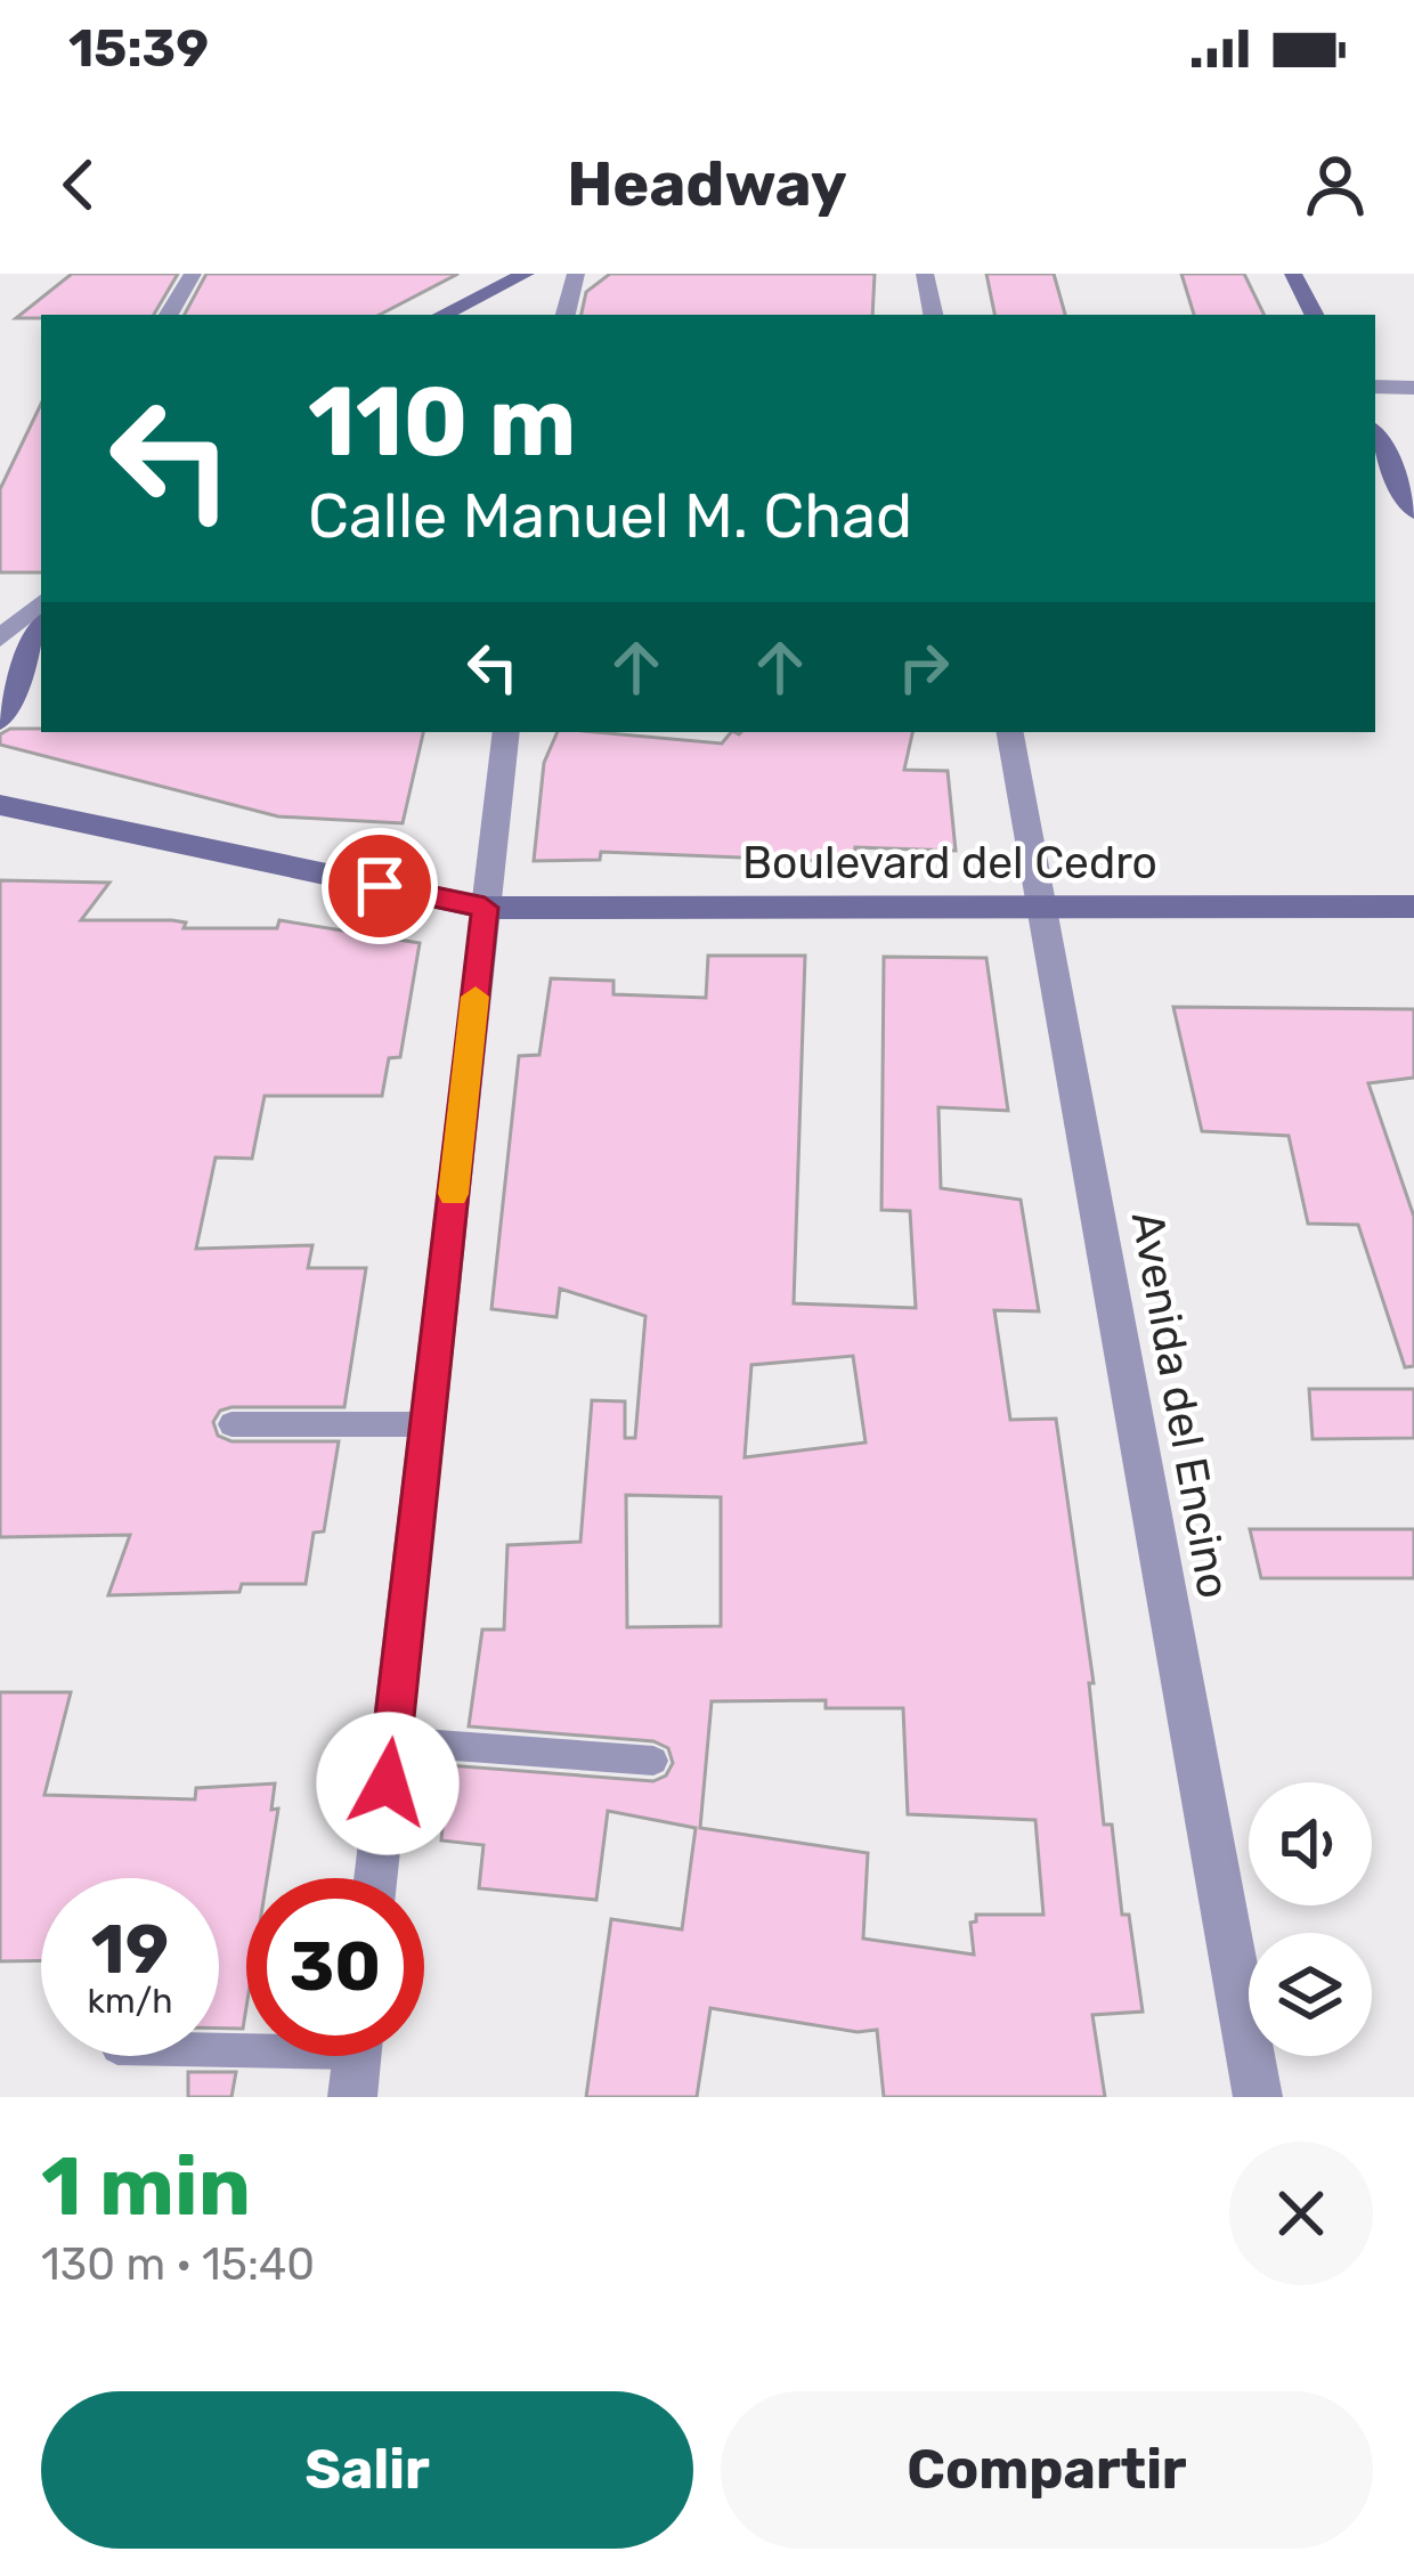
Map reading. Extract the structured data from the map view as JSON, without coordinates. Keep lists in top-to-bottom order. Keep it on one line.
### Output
{"streets":{"street":["Boulevard del Cedro","Avenida del Encino"]},"crossings":[["Boulevard del Cedro","Avenida del Encino"]],"page":{"status":"15:39","header":"Headway","turn":["110 m","Calle Manuel M. Chad"],"speed":"19 km/h","limit":"30","heading":["1 min","130 m · 15:40"],"buttons":["Salir","Compartir"]}}
